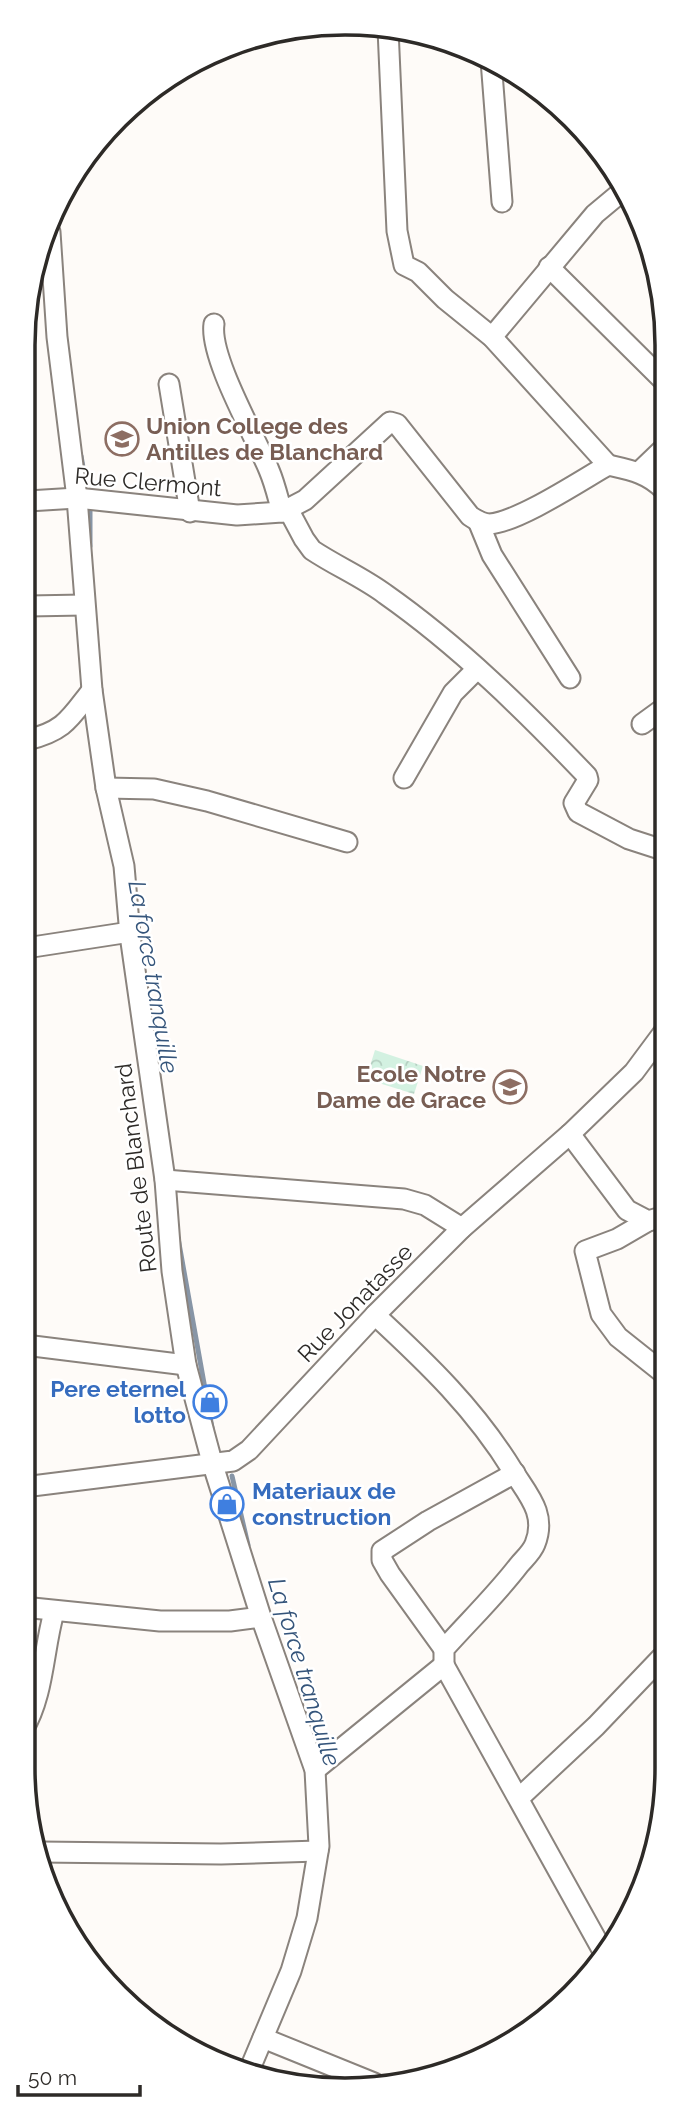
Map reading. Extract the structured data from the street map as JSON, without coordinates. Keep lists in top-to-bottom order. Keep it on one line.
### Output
{"streets":{"street":["Rue Clermont","Route de Blanchard","Rue Jonatasse"]},"crossings":[["Rue Clermont","Route de Blanchard"],["Route de Blanchard","Rue Jonatasse"]],"water":["La force tranquille"],"places":{"school or university":["Union College des Antilles de Blanchard","Ecole Notre Dame de Grace"],"shop":["Pere eternel lotto","Materiaux de construction"]},"scale_bar":"50 m"}
